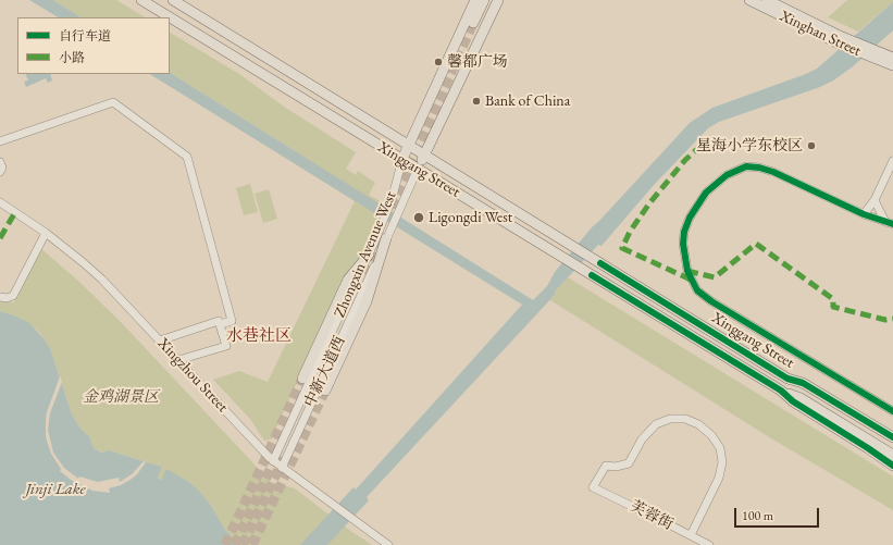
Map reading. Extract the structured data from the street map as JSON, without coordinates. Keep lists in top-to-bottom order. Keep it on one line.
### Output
{"streets":{"main road":["Xinghan Street","Xinggang Street","Zhongxin Avenue West"],"street":["中新大道西","Xingzhou Street","芙蓉街"]},"crossings":[["Xinggang Street","Zhongxin Avenue West"],["Zhongxin Avenue West","中新大道西"],["Zhongxin Avenue West","Xingzhou Street"],["中新大道西","Xingzhou Street"]],"districts":["水巷社区"],"water":["Jinji Lake"],"parks":["金鸡湖景区"],"places":["馨都广场","Bank of China","星海小学东校区","Ligongdi West"],"legend":["自行车道","小路"],"scale_bar":"100 m"}
